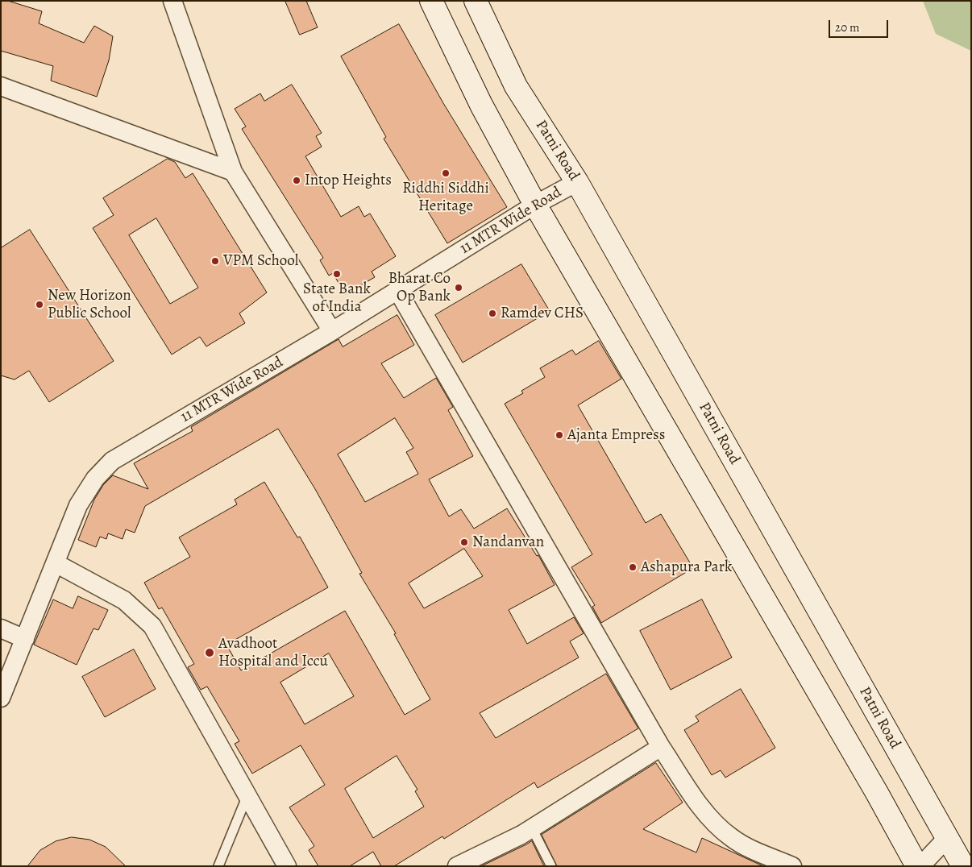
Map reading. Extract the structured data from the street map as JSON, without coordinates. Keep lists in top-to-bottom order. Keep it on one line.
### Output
{"streets":{"main road":["Patni Road"],"street":["11 MTR Wide Road"]},"crossings":[["Patni Road","11 MTR Wide Road"]],"places":["Riddhi Siddhi Heritage","Intop Heights","VPM School","State Bank of India","Bharat Co Op Bank","New Horizon Public School","Ramdev CHS","Ajanta Empress","Nandanvan","Ashapura Park","Avadhoot Hospital and Iccu"],"scale_bar":"20 m"}
